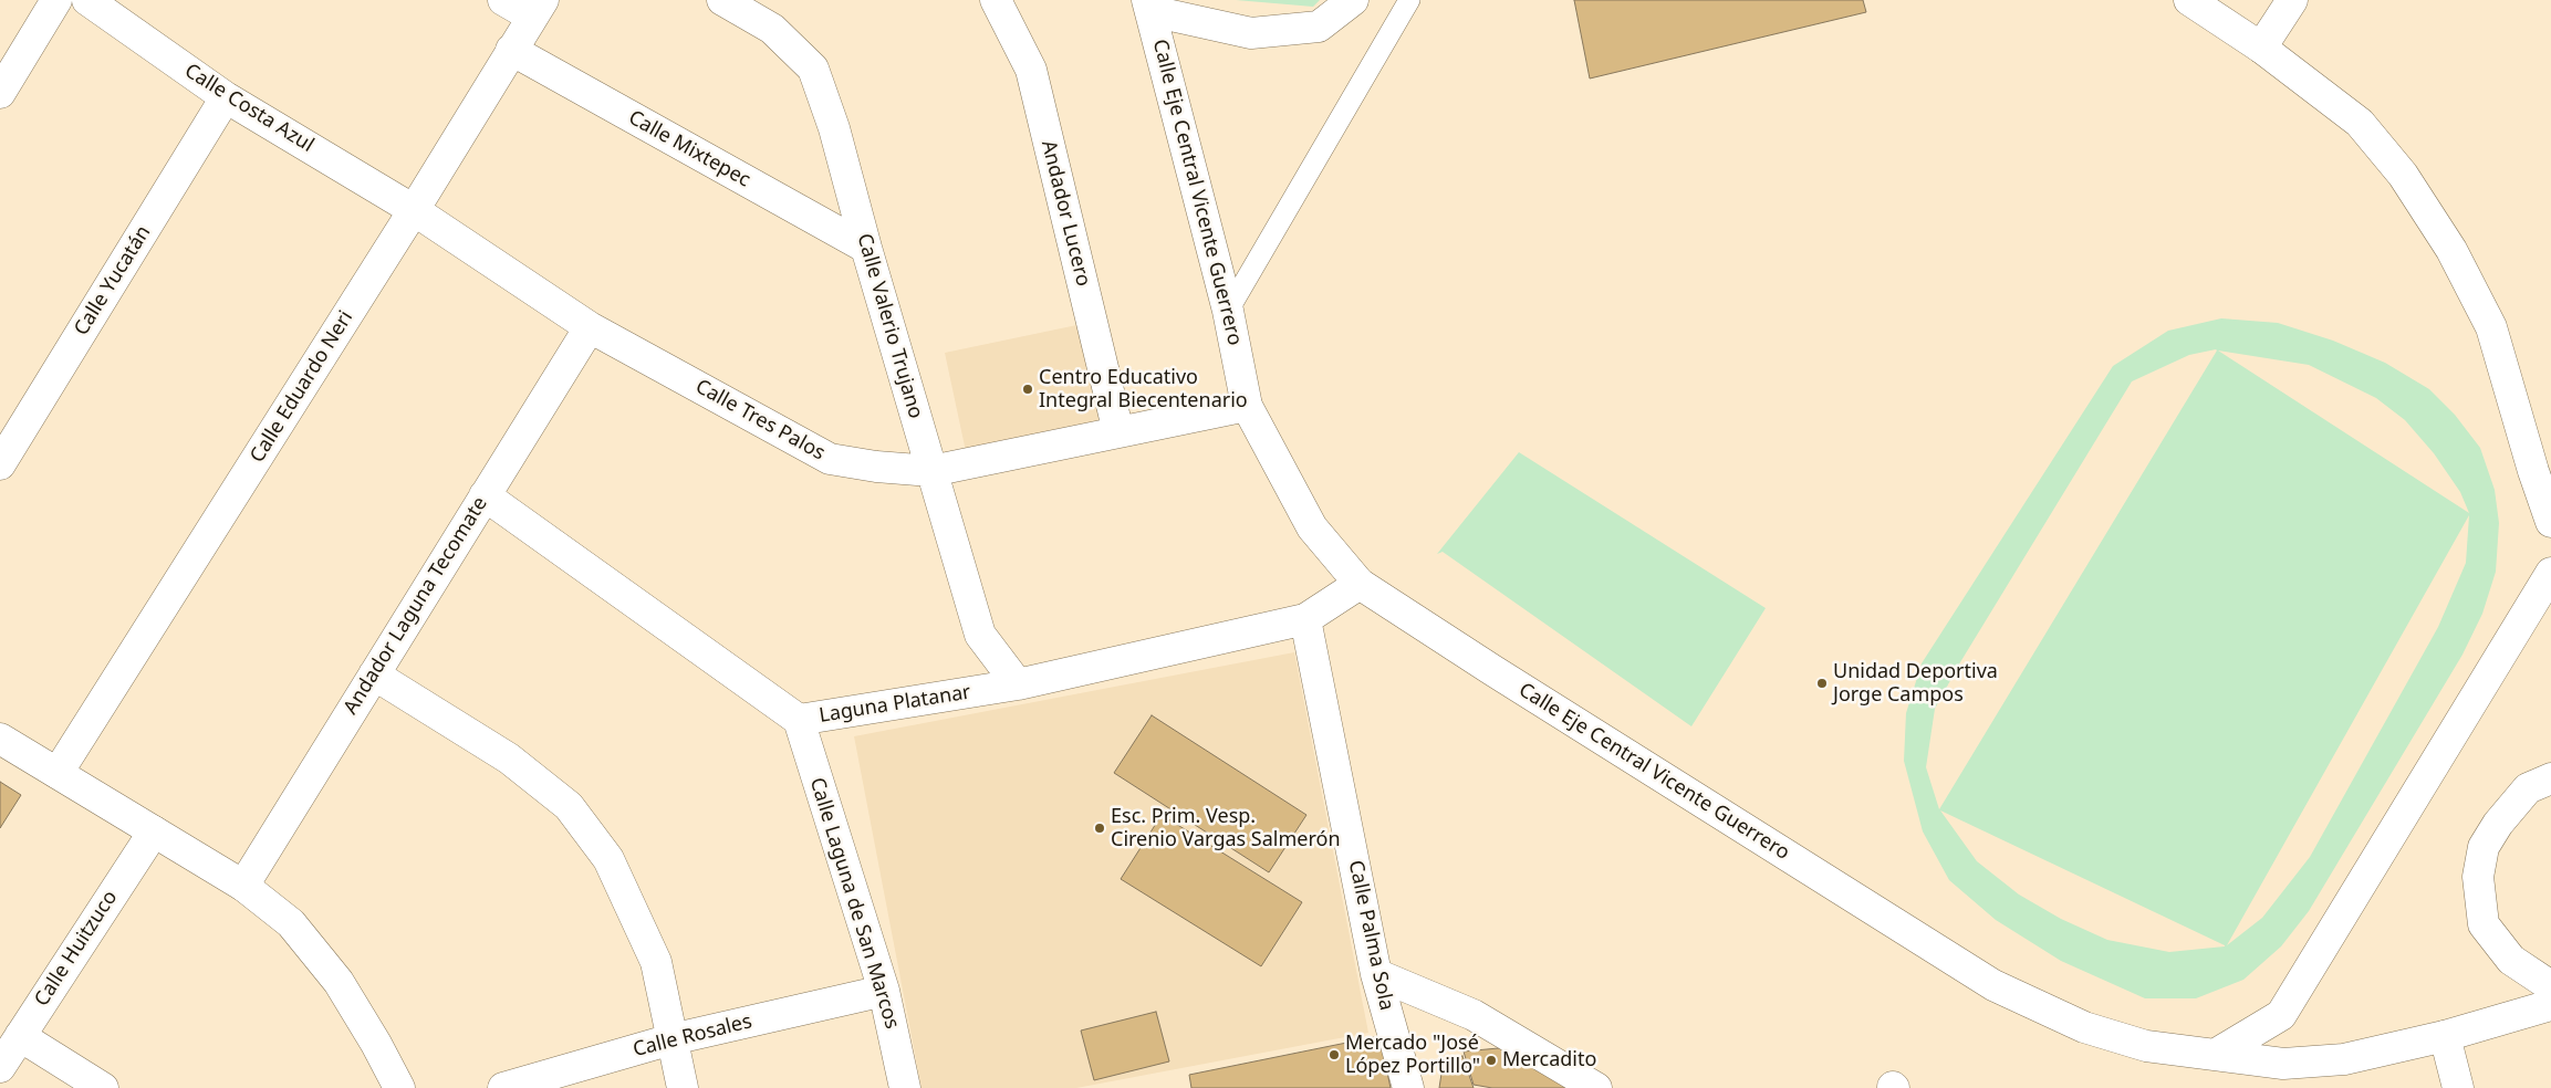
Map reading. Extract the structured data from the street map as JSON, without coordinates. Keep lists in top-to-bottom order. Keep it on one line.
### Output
{"streets":{"street":["Calle Costa Azul","Calle Mixtepec","Calle Eje Central Vicente Guerrero","Andador Lucero","Calle Yucatán","Calle Valerio Trujano","Calle Eduardo Neri","Calle Tres Palos","Andador Laguna Tecomate","Laguna Platanar","Calle Laguna de San Marcos","Calle Palma Sola","Calle Huitzuco","Calle Rosales"]},"crossings":[["Calle Costa Azul","Calle Yucatán"],["Calle Costa Azul","Calle Eduardo Neri"],["Calle Costa Azul","Calle Tres Palos"],["Calle Mixtepec","Calle Valerio Trujano"],["Calle Mixtepec","Calle Eduardo Neri"],["Calle Eje Central Vicente Guerrero","Calle Tres Palos"],["Calle Eje Central Vicente Guerrero","Laguna Platanar"],["Andador Lucero","Calle Tres Palos"],["Calle Valerio Trujano","Calle Tres Palos"],["Calle Valerio Trujano","Laguna Platanar"],["Calle Eduardo Neri","Calle Tres Palos"],["Calle Tres Palos","Andador Laguna Tecomate"],["Andador Laguna Tecomate","Laguna Platanar"],["Laguna Platanar","Calle Laguna de San Marcos"],["Laguna Platanar","Calle Palma Sola"],["Calle Laguna de San Marcos","Calle Rosales"]],"places":["Centro Educativo Integral Biecentenario","Unidad Deportiva Jorge Campos","Esc. Prim. Vesp. Cirenio Vargas Salmerón","Mercado \"José López Portillo\"","Mercadito"]}
